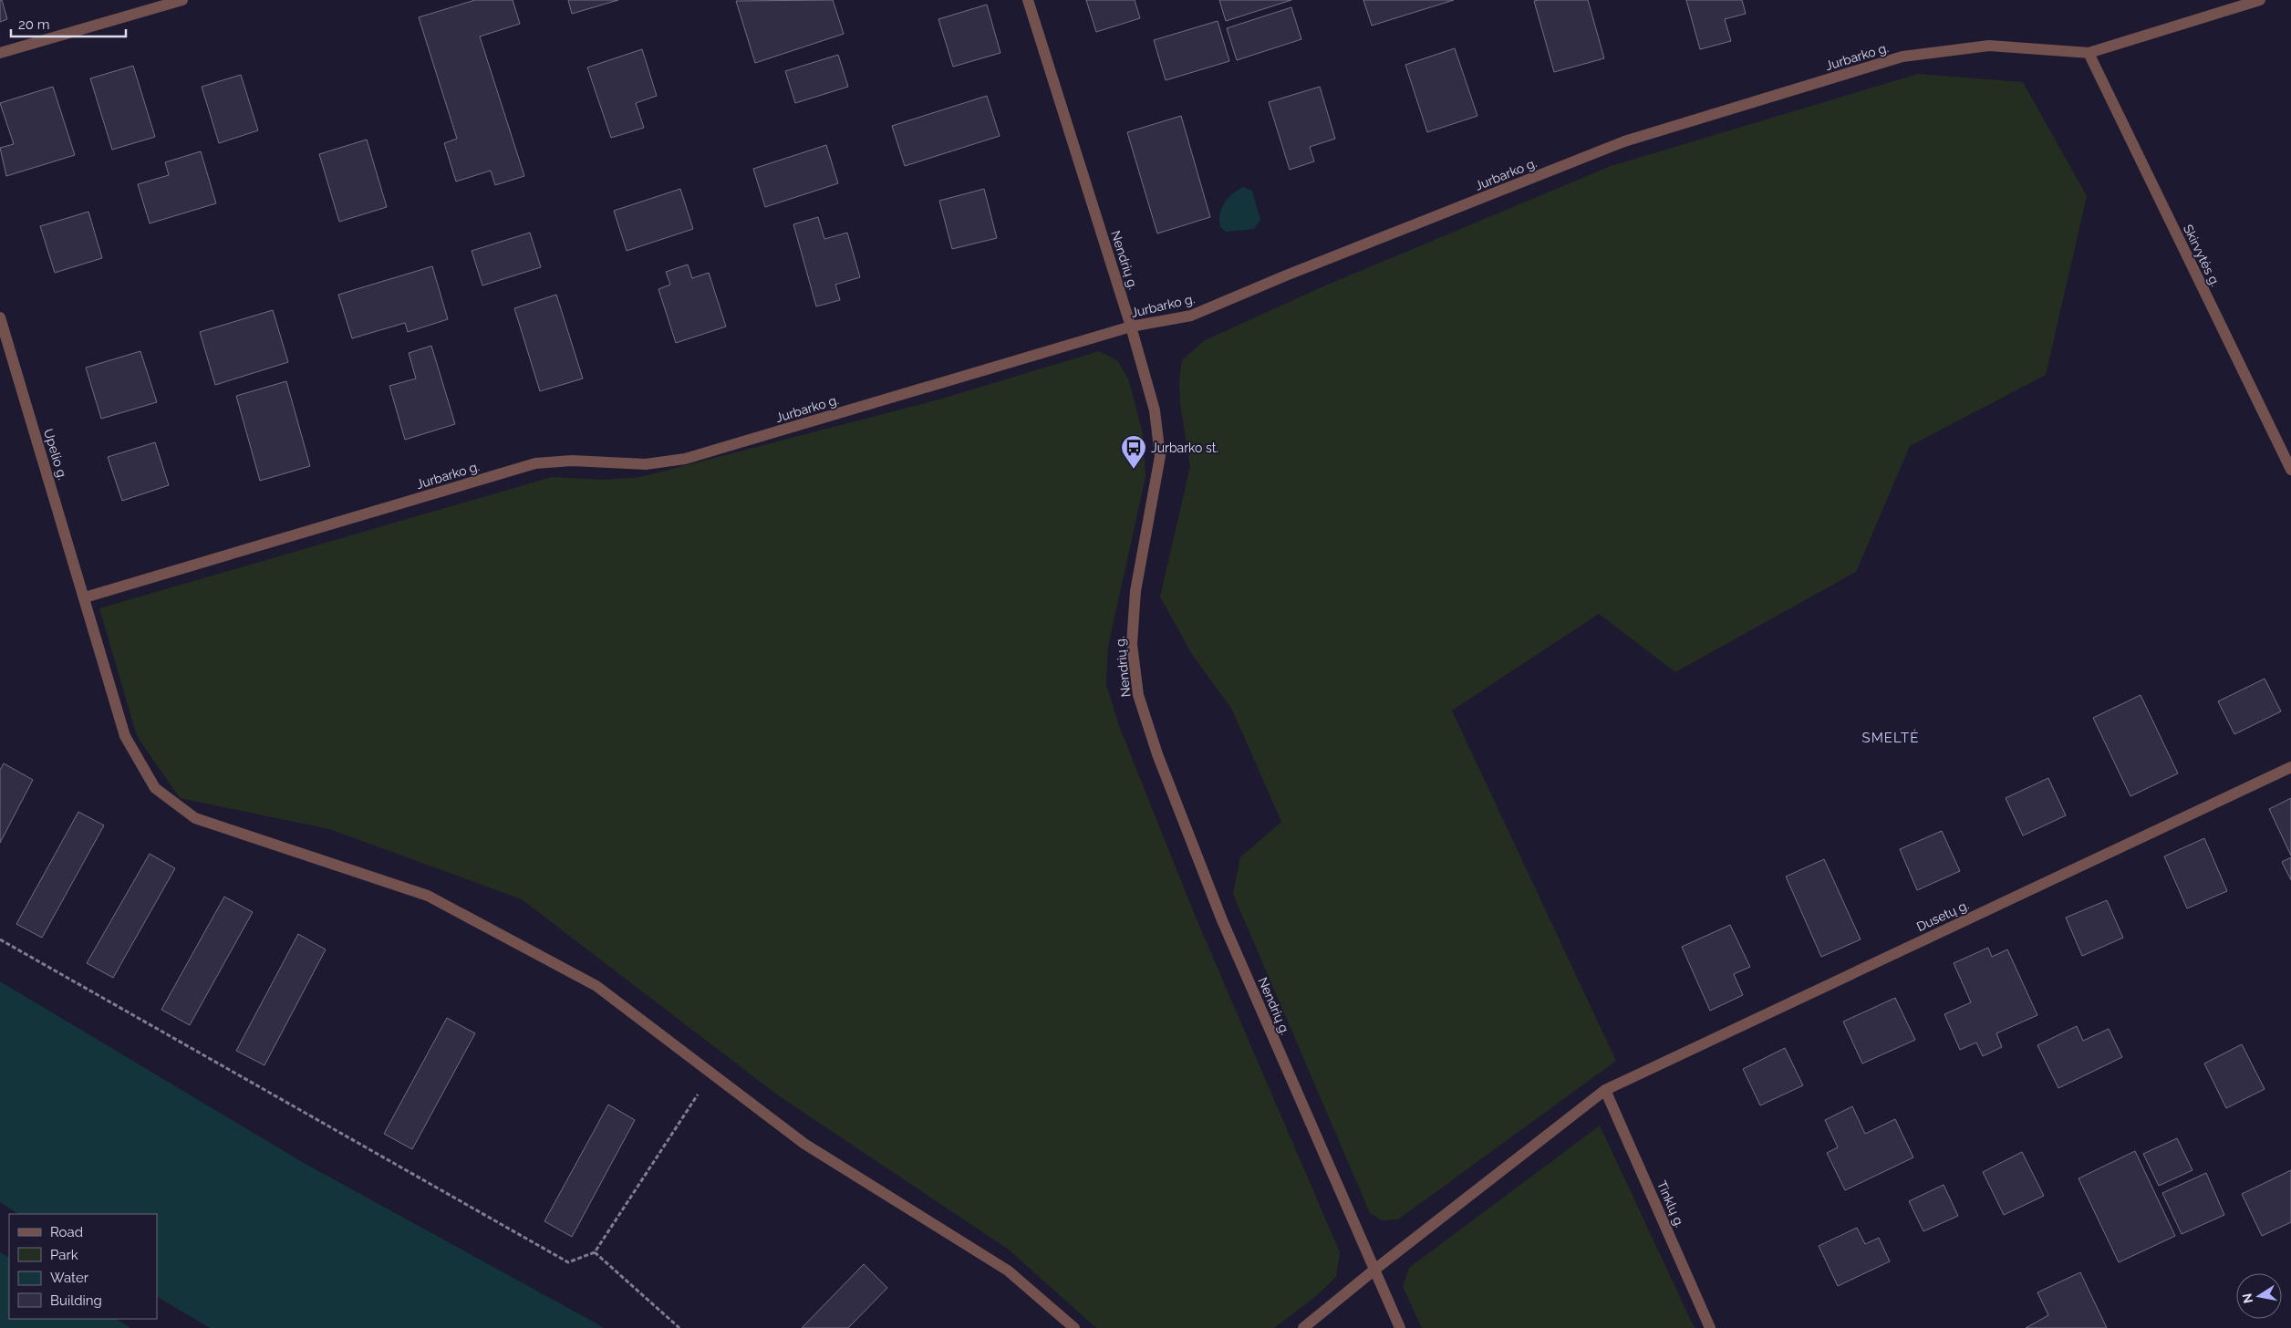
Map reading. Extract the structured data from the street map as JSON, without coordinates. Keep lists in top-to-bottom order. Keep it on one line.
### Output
{"streets":{"street":["Jurbarko g.","Skirvytės g.","Nendrių g.","Upelio g.","Dusetų g.","Tinklų g."]},"crossings":[["Jurbarko g.","Skirvytės g."],["Jurbarko g.","Nendrių g."],["Jurbarko g.","Upelio g."],["Nendrių g.","Dusetų g."],["Dusetų g.","Tinklų g."]],"districts":["SMELTĖ"],"places":{"bus stop":["Jurbarko st."]},"legend":["Road","Park","Water","Building"],"scale_bar":"20 m","north":"left"}
